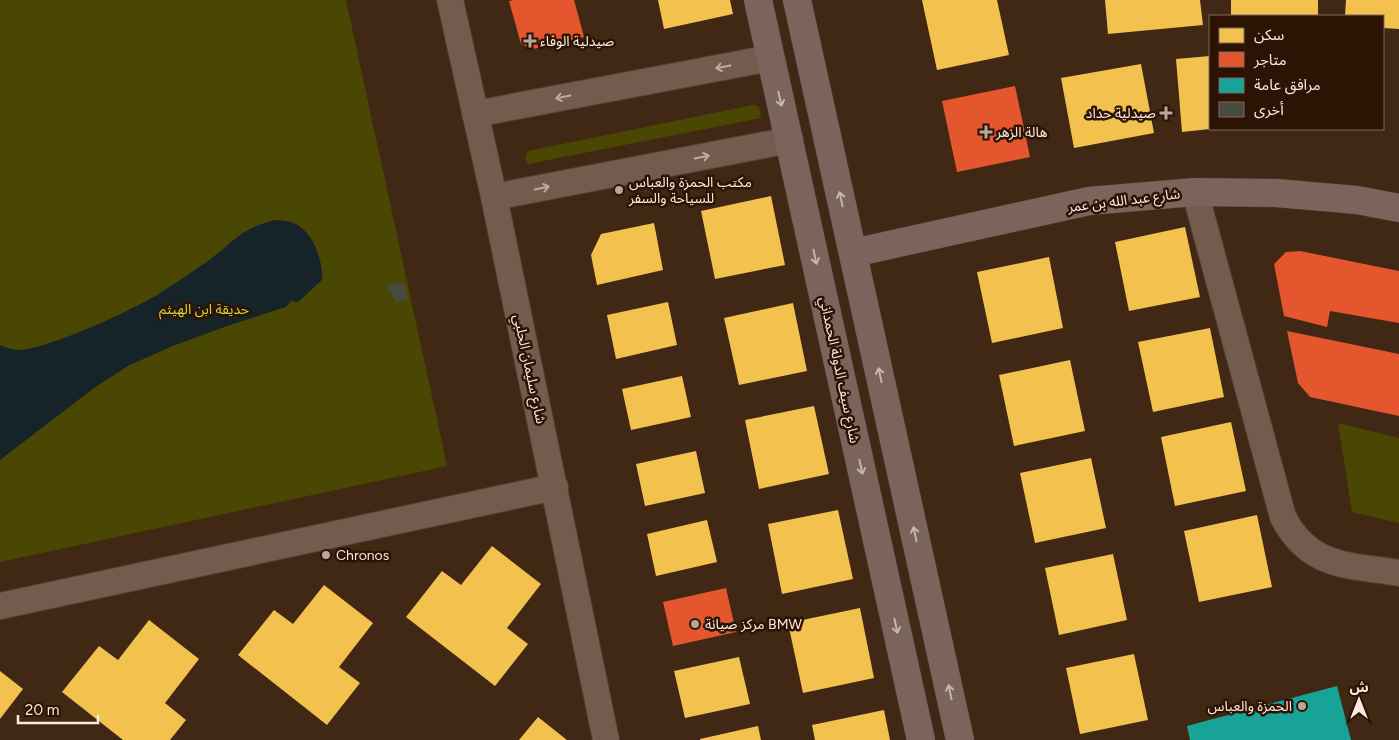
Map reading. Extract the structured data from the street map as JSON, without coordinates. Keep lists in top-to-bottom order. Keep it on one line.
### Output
{"streets":{"main road":["شارع عبد الله بن عمر","شارع سيف الدولة الحمداني"],"street":["شارع سليمان الحلبي"]},"parks":["حديقة ابن الهيثم"],"places":{"health":["صيدلية الوفاء","صيدلية حداد","هالة الزهر"],"other":["مكتب الحمزة والعباس للسياحة والسفر","Chronos","مركز صيانة BMW","الحمزة والعباس"]},"legend":["سكن","متاجر","مرافق عامة","أخرى"],"scale_bar":"20 m","north":"top"}
